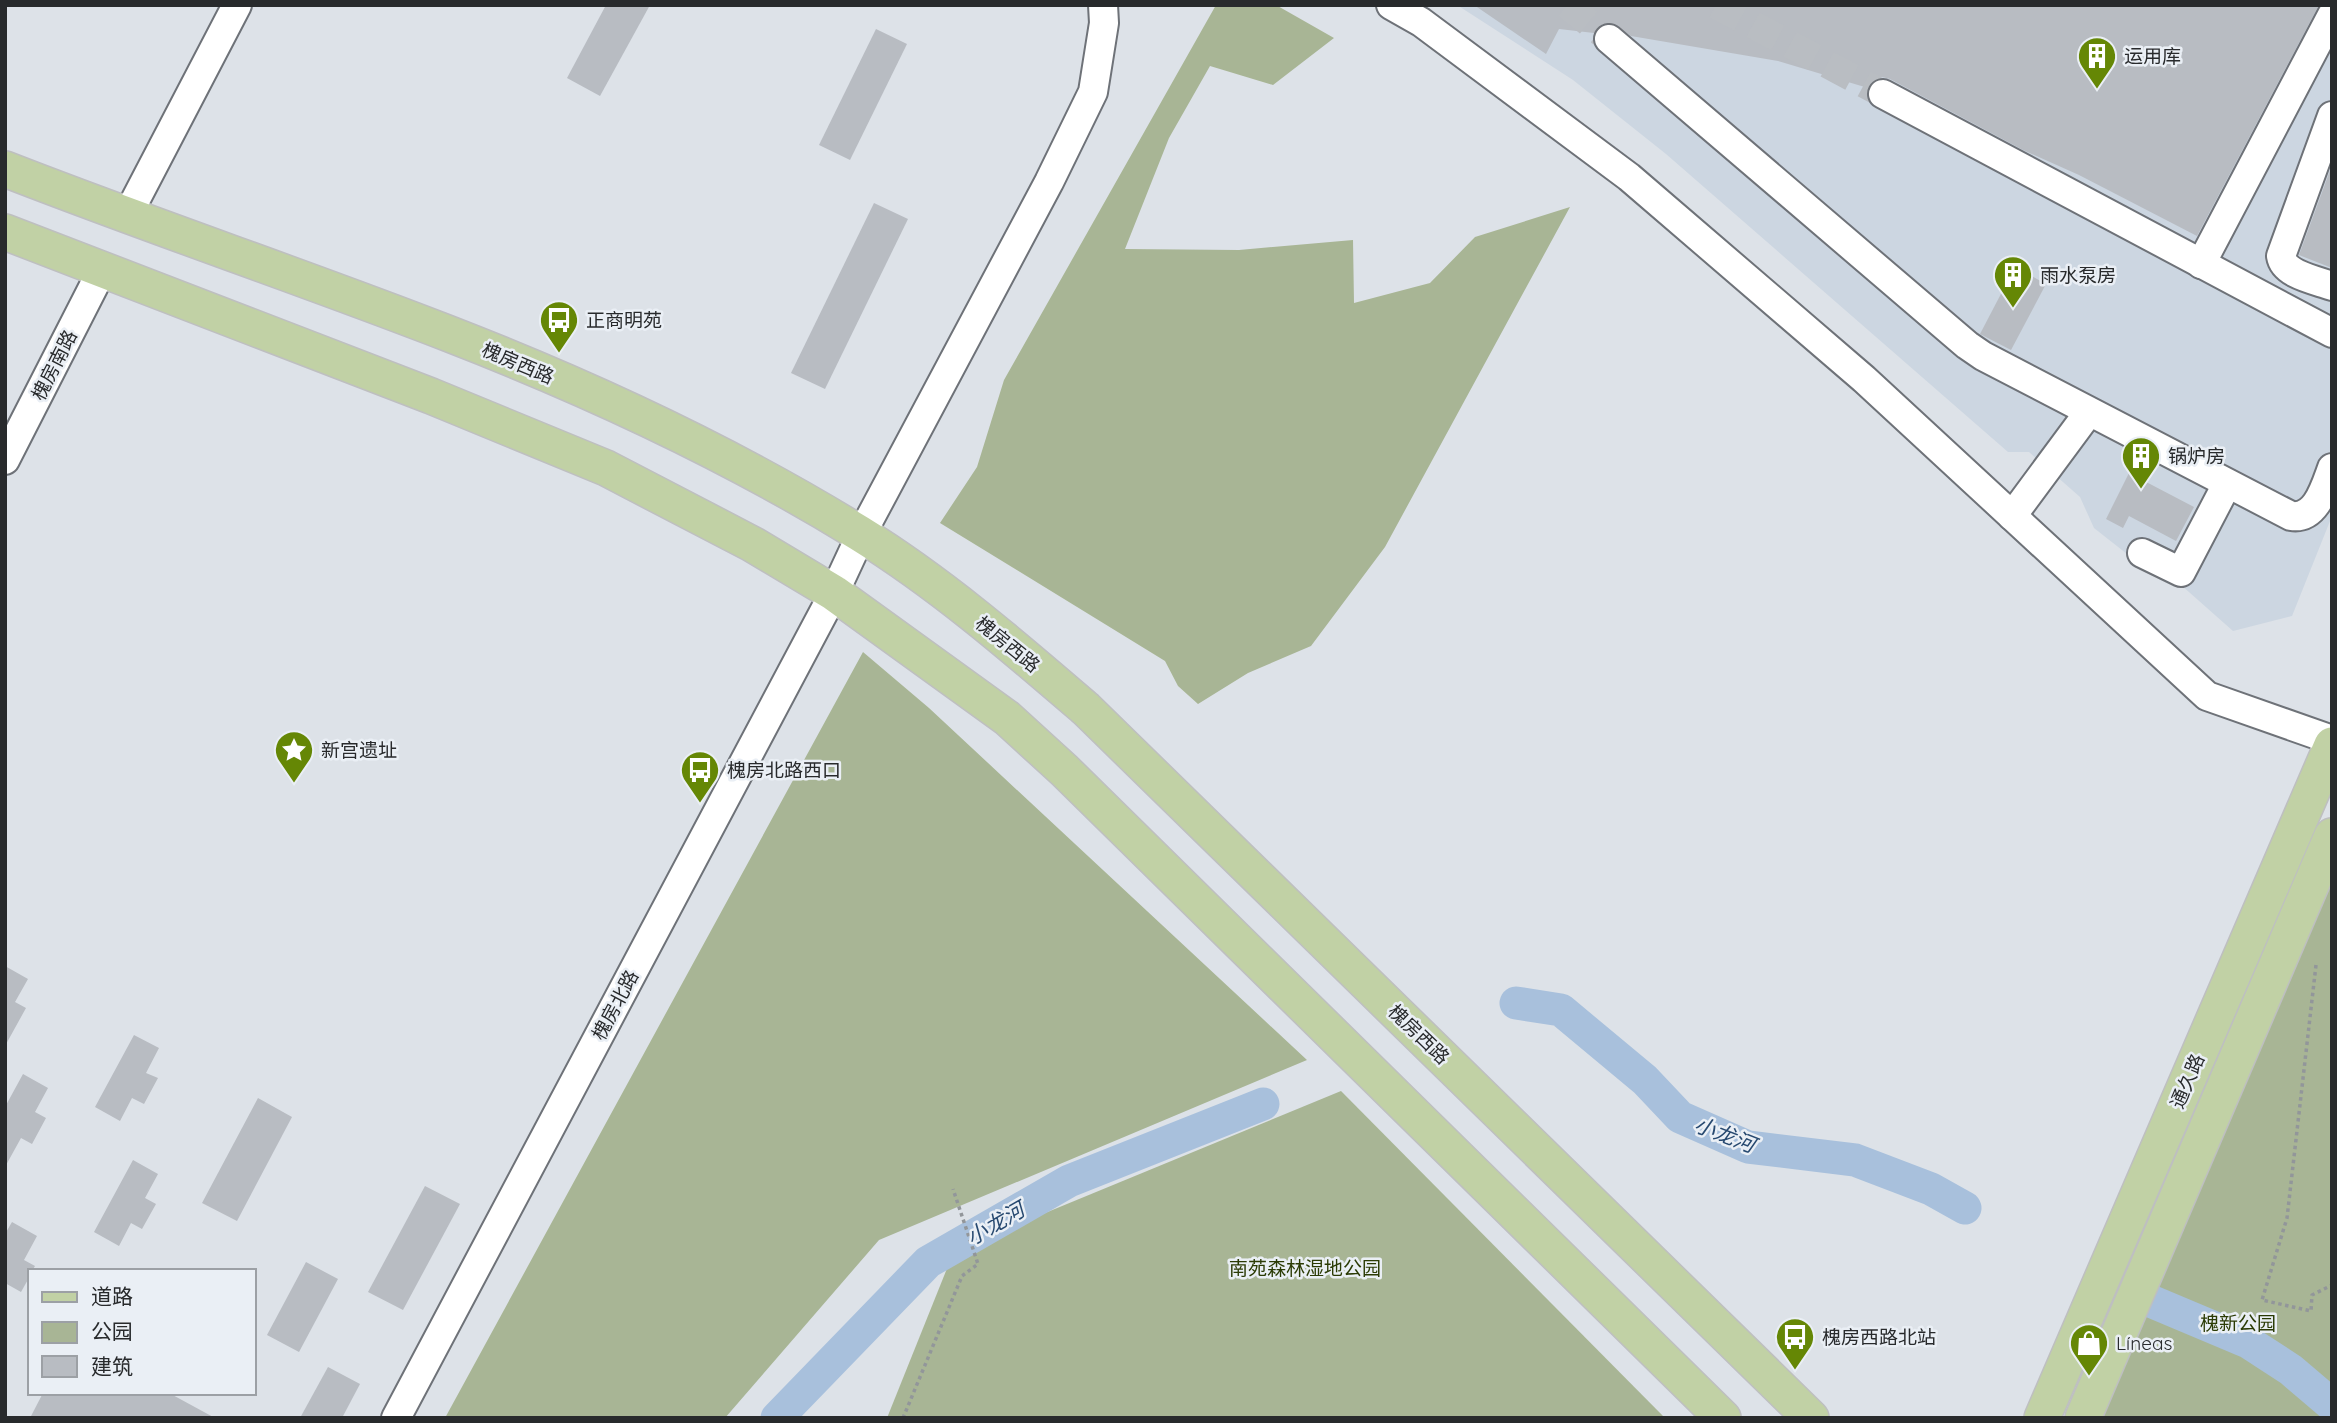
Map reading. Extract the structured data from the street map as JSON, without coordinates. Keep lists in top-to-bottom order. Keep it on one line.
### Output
{"streets":{"main road":["槐房西路","通久路"],"street":["槐房南路","槐房北路"]},"crossings":[["槐房西路","槐房北路"]],"water":["小龙河"],"parks":["南苑森林湿地公园","槐新公园"],"places":{"building":["运用库","雨水泵房","锅炉房"],"bus stop":["正商明苑","槐房北路西口","槐房西路北站"],"place":["新宫遗址"],"shop":["Líneas"]},"legend":["道路","公园","建筑"]}
